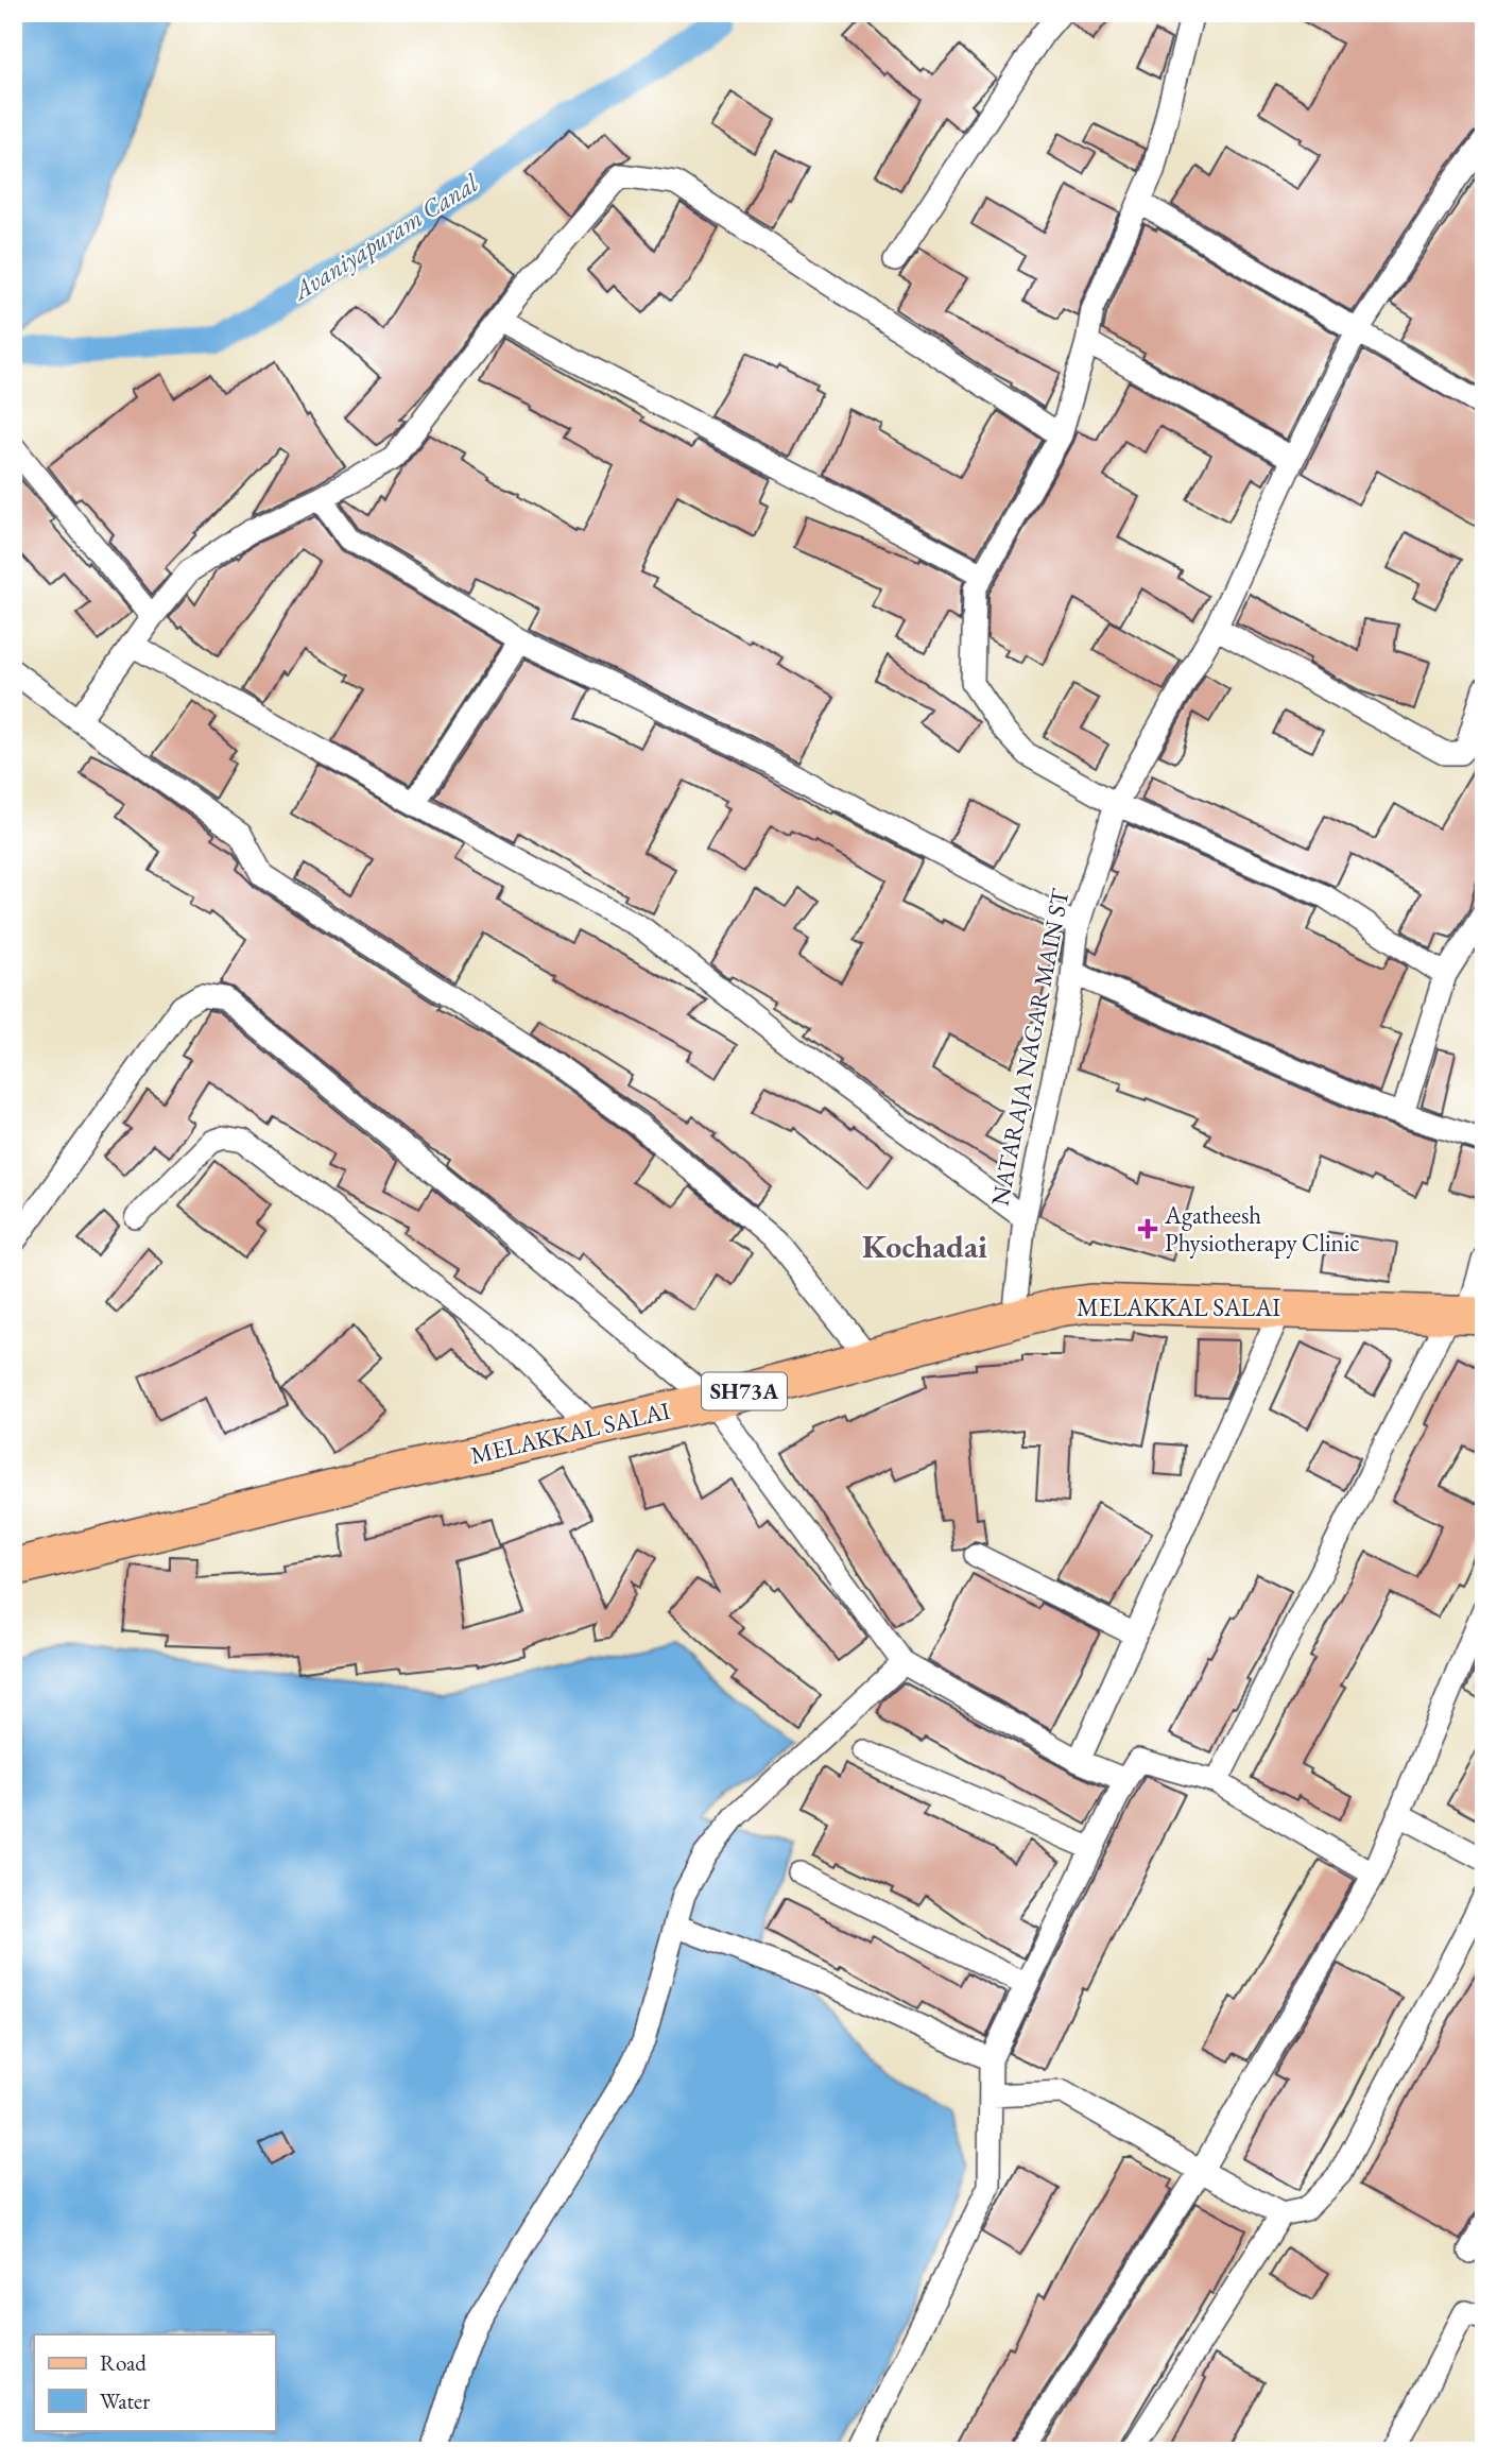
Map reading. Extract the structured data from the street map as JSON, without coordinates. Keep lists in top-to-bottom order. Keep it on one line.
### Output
{"streets":{"main road":["MELAKKAL SALAI","SH73A"],"street":["NATARAJA NAGAR MAIN ST"]},"crossings":[["NATARAJA NAGAR MAIN ST","MELAKKAL SALAI"]],"districts":["Kochadai"],"water":["Avaniyapuram Canal"],"places":{"health":["Agatheesh Physiotherapy Clinic"]},"legend":["Road","Water"]}
